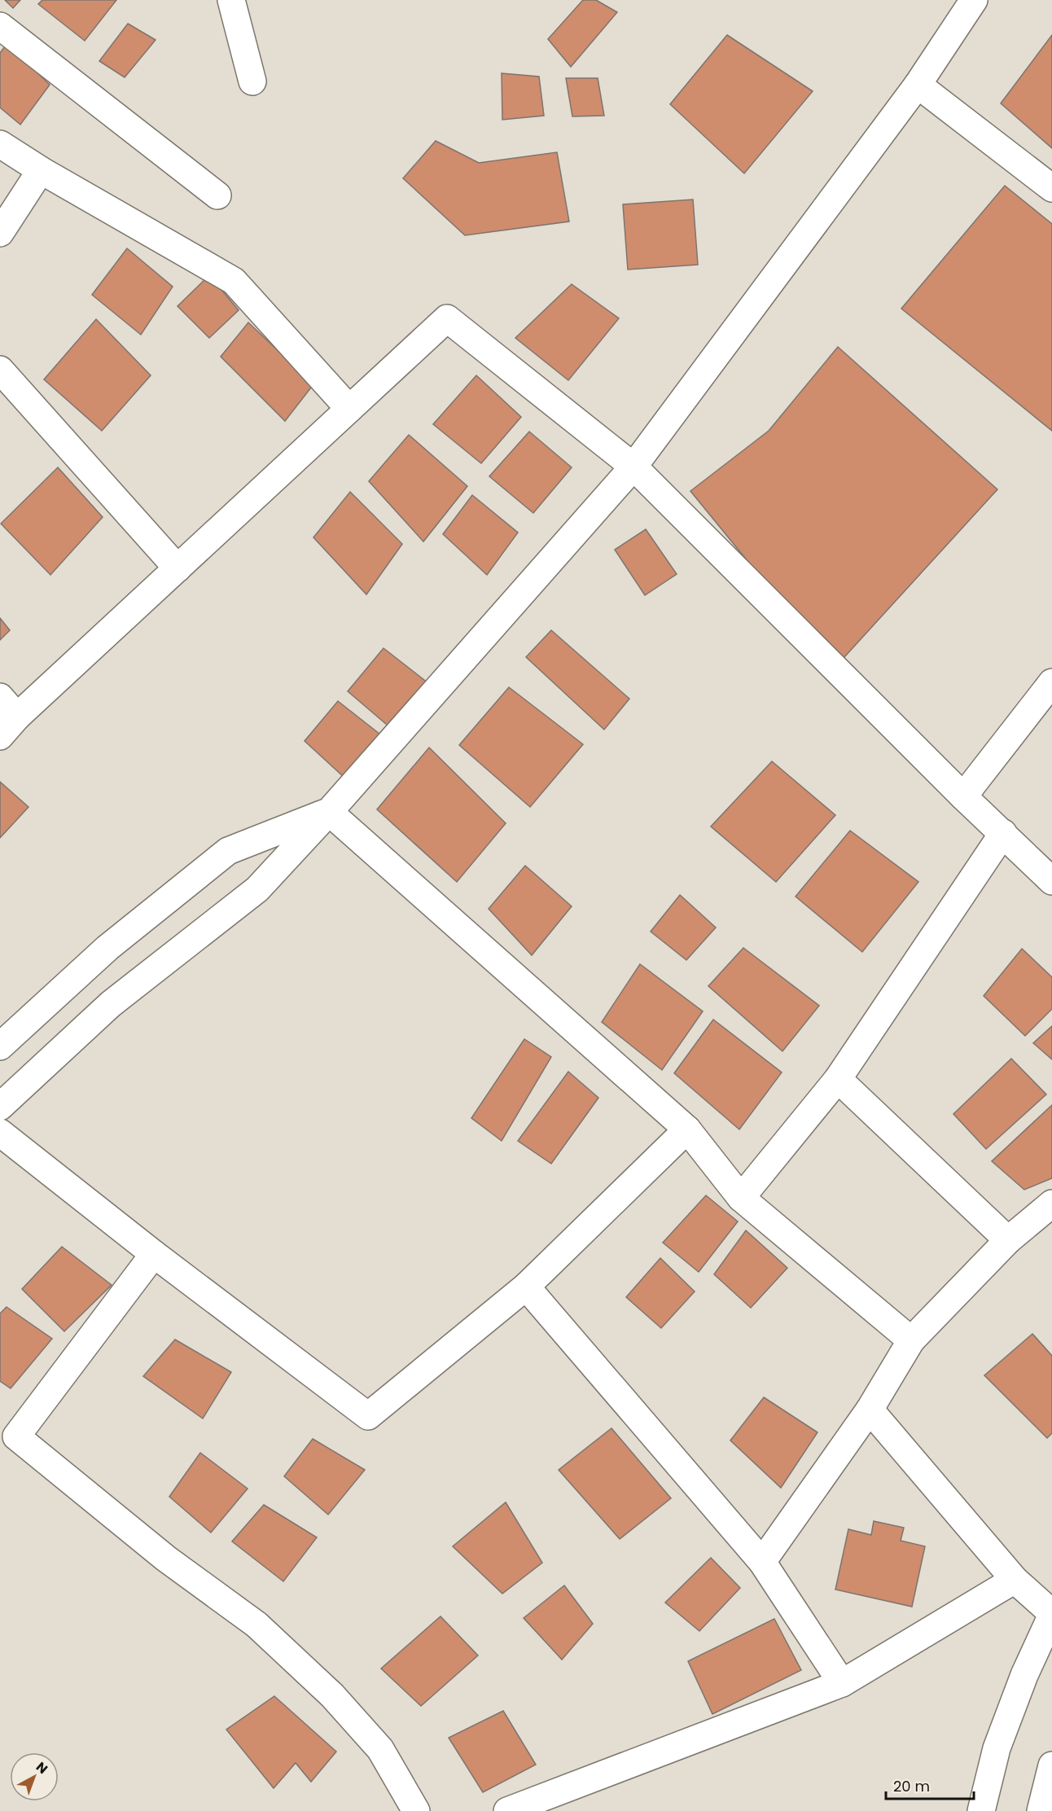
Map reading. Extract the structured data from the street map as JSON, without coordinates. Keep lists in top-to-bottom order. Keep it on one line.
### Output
{"scale_bar":"20 m","north":"top right"}
